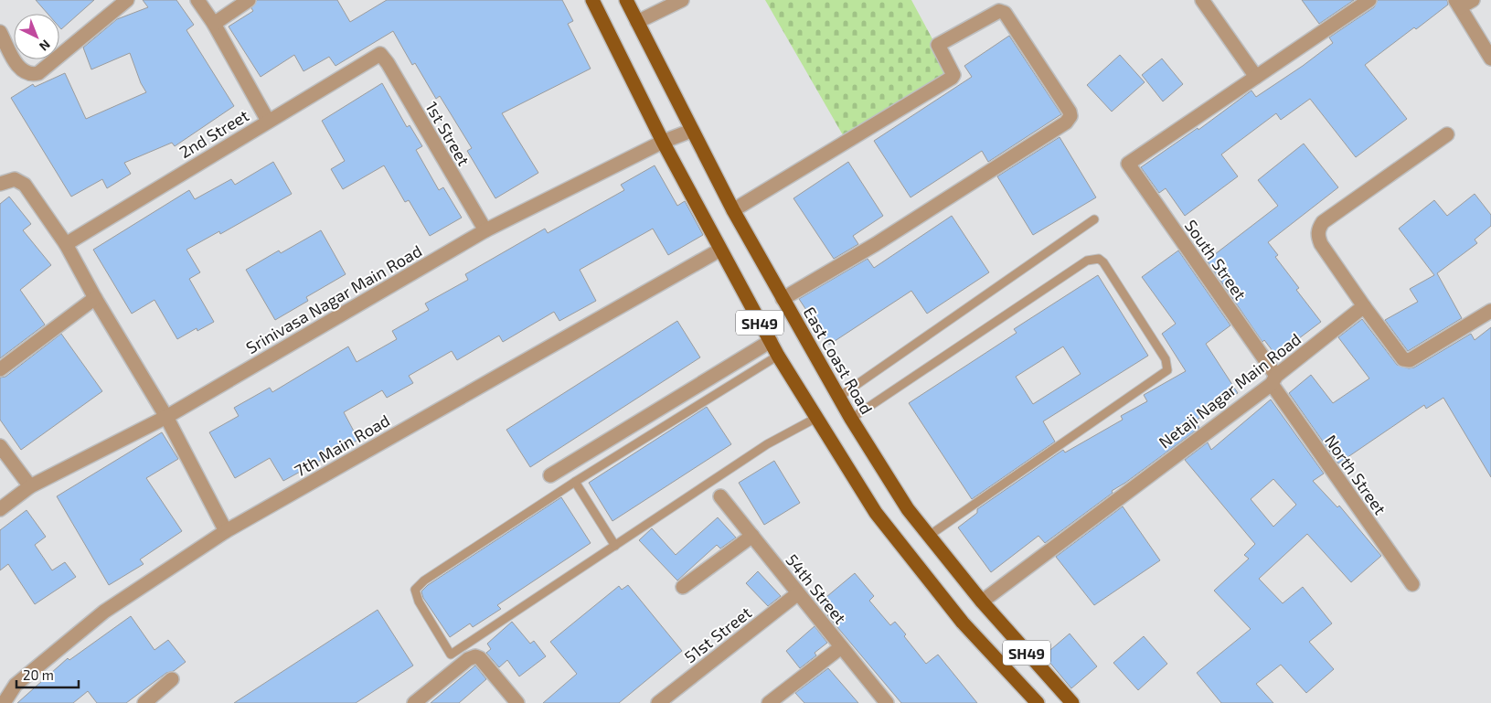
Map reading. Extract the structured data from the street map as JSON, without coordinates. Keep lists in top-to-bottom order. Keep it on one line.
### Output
{"streets":{"main road":["SH49","East Coast Road"],"street":["2nd Street","1st Street","South Street","Srinivasa Nagar Main Road","Netaji Nagar Main Road","7th Main Road","North Street","54th Street","51st Street"]},"crossings":[["2nd Street","1st Street"],["1st Street","Srinivasa Nagar Main Road"],["South Street","Netaji Nagar Main Road"],["South Street","North Street"],["Srinivasa Nagar Main Road","SH49"],["Srinivasa Nagar Main Road","East Coast Road"],["SH49","7th Main Road"],["East Coast Road","Netaji Nagar Main Road"],["Netaji Nagar Main Road","North Street"],["54th Street","51st Street"]],"scale_bar":"20 m","north":"bottom right"}
